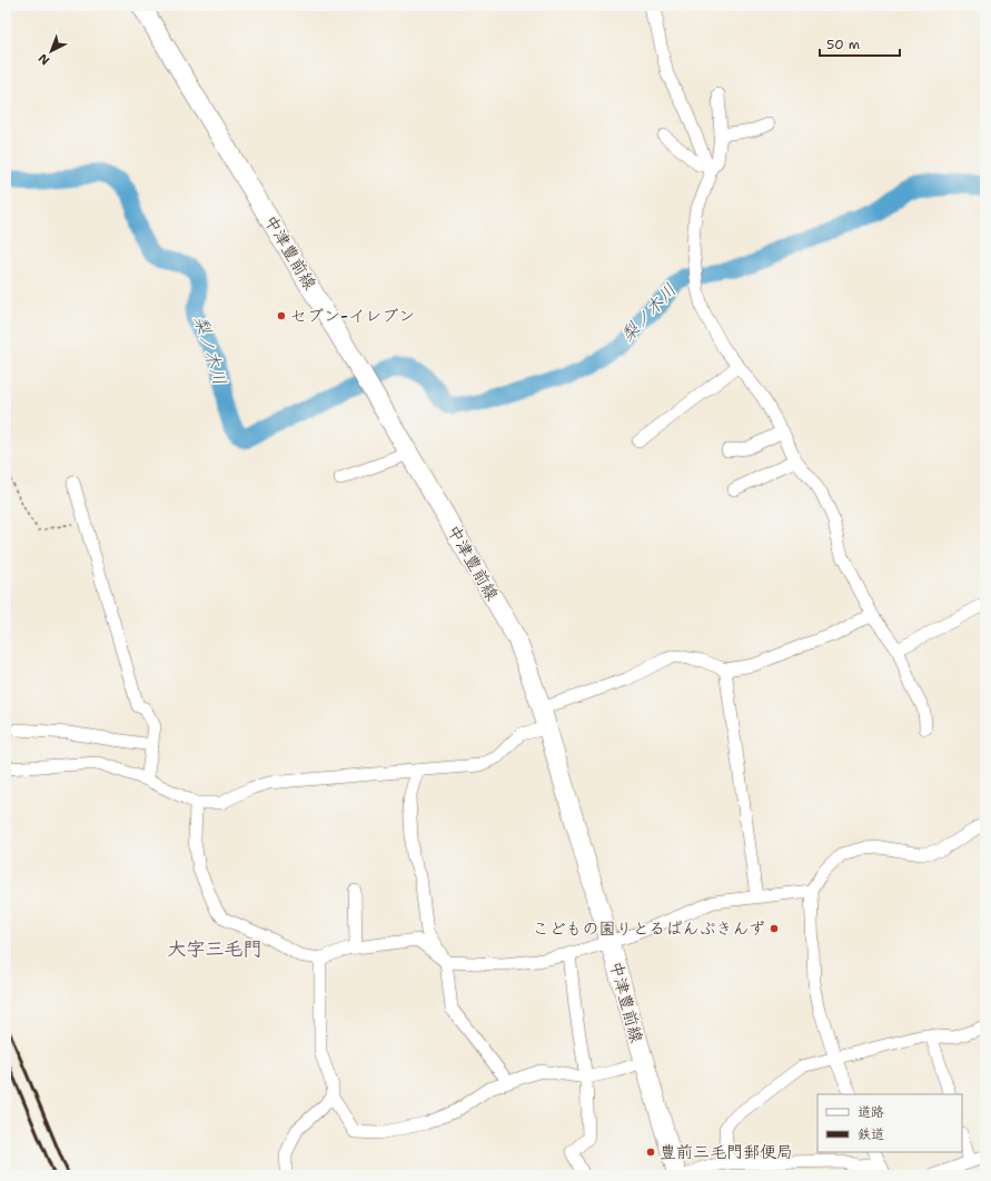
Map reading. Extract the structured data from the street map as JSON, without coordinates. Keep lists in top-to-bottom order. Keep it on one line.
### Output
{"streets":{"main road":["中津豊前線"]},"districts":["大字三毛門"],"water":["梨ノ木川"],"places":["セブン-イレブン","こどもの園りとるぱんぷきんず","豊前三毛門郵便局"],"legend":["道路","鉄道"],"scale_bar":"50 m","north":"bottom left"}
